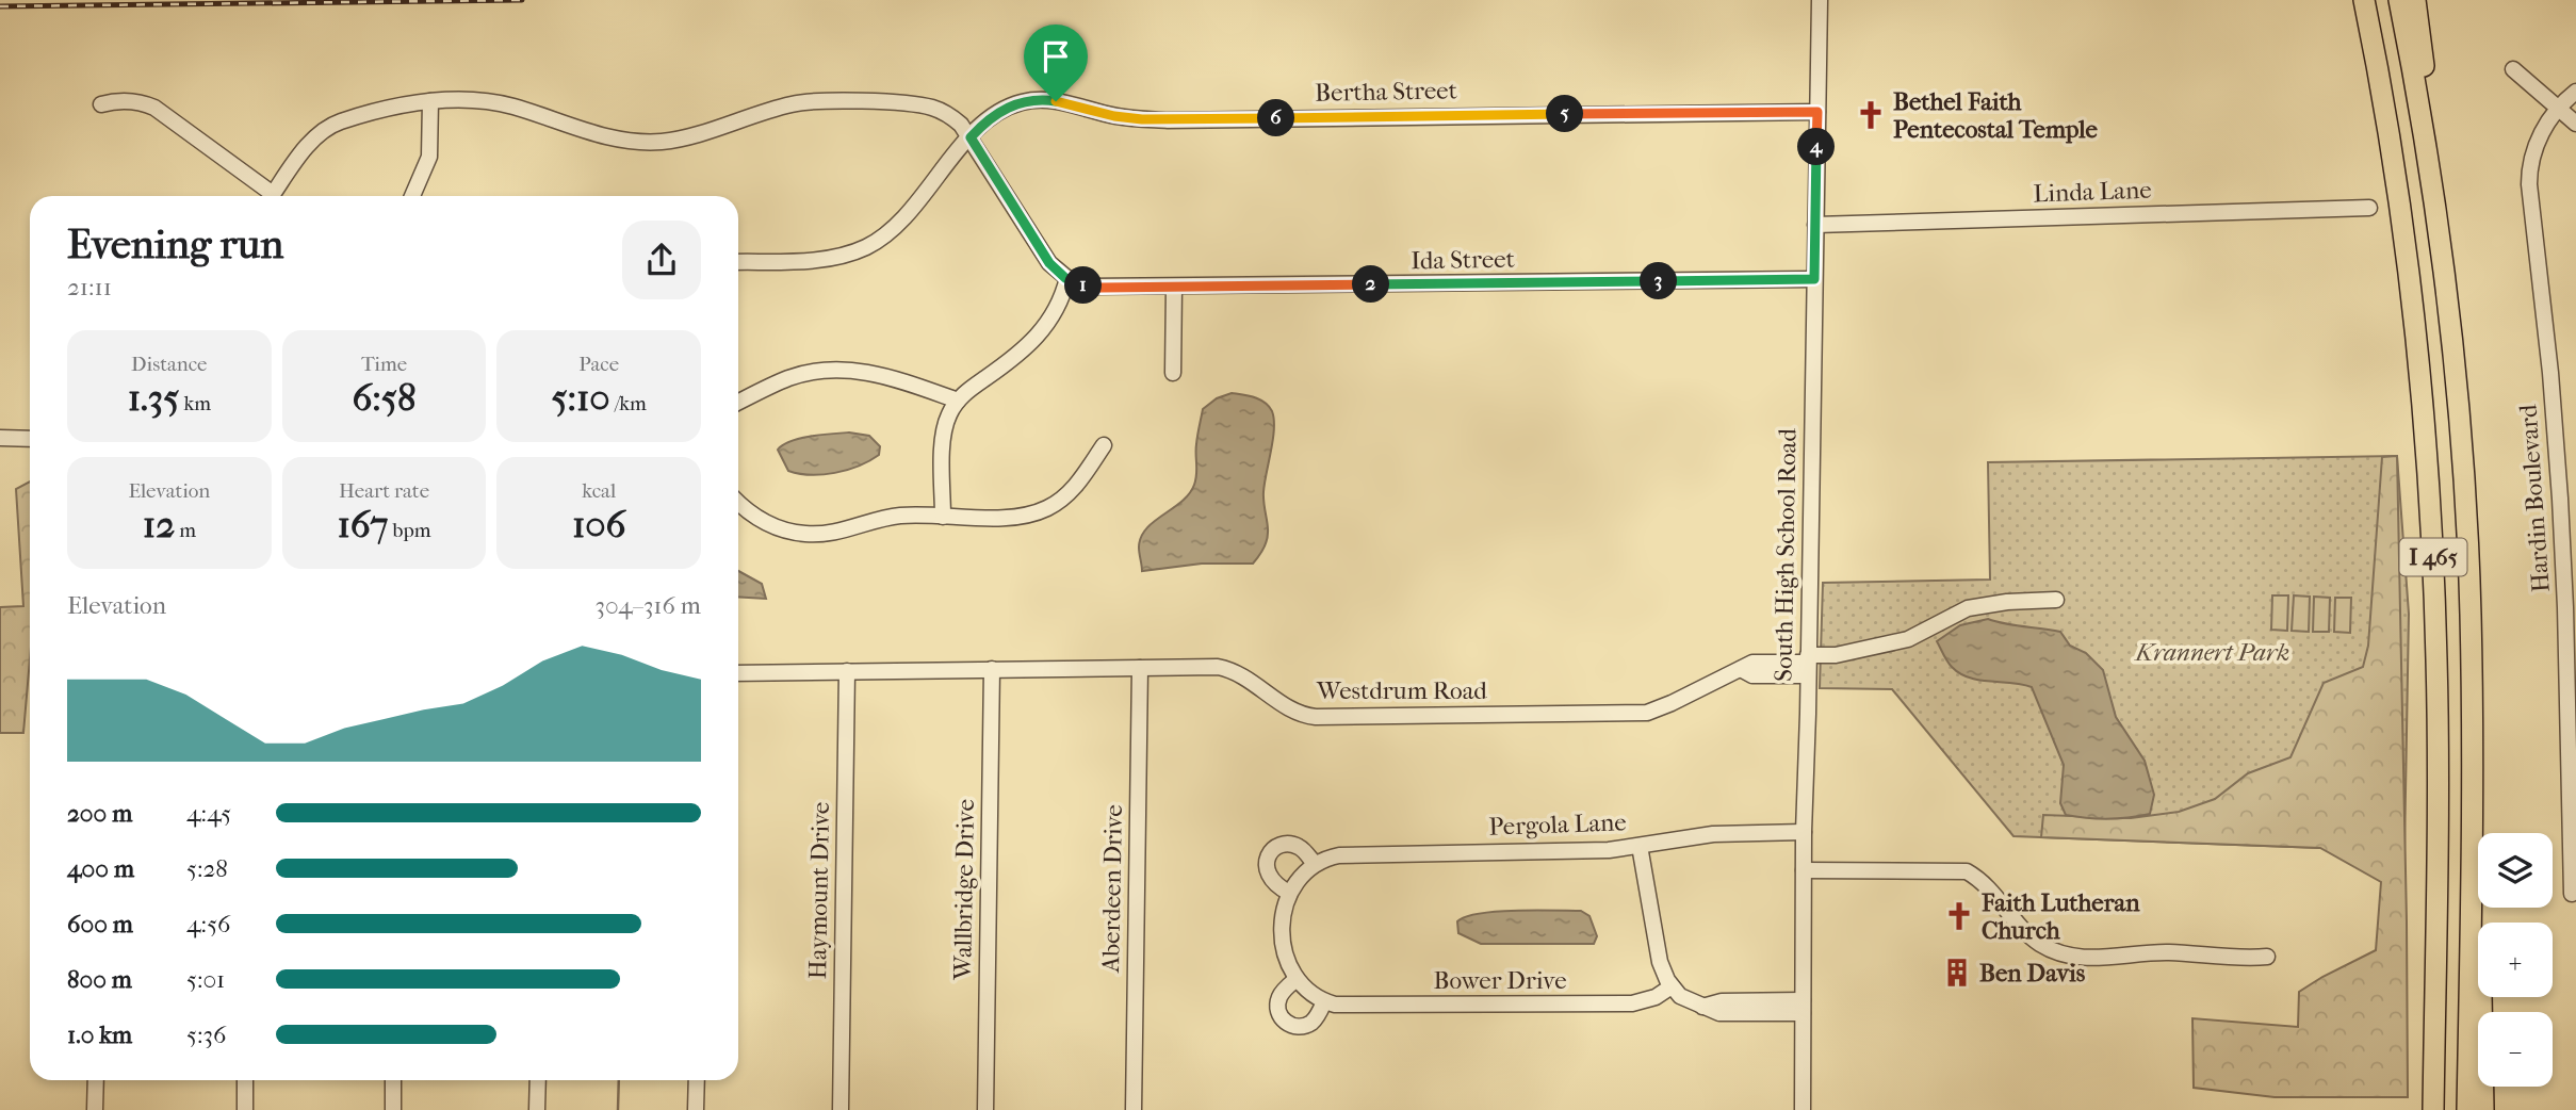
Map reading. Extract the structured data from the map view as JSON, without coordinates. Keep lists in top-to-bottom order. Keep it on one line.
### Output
{"streets":{"highway":["I 465"],"street":["Bertha Street","Linda Lane","Ida Street","Hardin Boulevard","South High School Road","Westdrum Road","Pergola Lane","Aberdeen Drive","Wallbridge Drive","Haymount Drive","Bower Drive"]},"crossings":[["Bertha Street","South High School Road"],["Linda Lane","South High School Road"],["Ida Street","South High School Road"],["South High School Road","Westdrum Road"],["South High School Road","Pergola Lane"],["Westdrum Road","Aberdeen Drive"],["Westdrum Road","Wallbridge Drive"],["Westdrum Road","Haymount Drive"]],"parks":["Krannert Park"],"places":{"church":["Bethel Faith Pentecostal Temple","Faith Lutheran Church"],"building":["Ben Davis"]},"page":{"pins":["5","6","4","3","2","1"],"heading":["Evening run","21:11"],"stats":[["Distance","1.35 km"],["Time","6:58"],["Pace","5:10 /km"],["Elevation","12 m"],["Heart rate","167 bpm"],["kcal","106"]],"chart":["Elevation","304–316 m"],"list":[{"name":"200 m","note":"4:45"},{"name":"400 m","note":"5:28"},{"name":"600 m","note":"4:56"},{"name":"800 m","note":"5:01"},{"name":"1.0 km","note":"5:36"}],"map_buttons":["+","−"]}}
